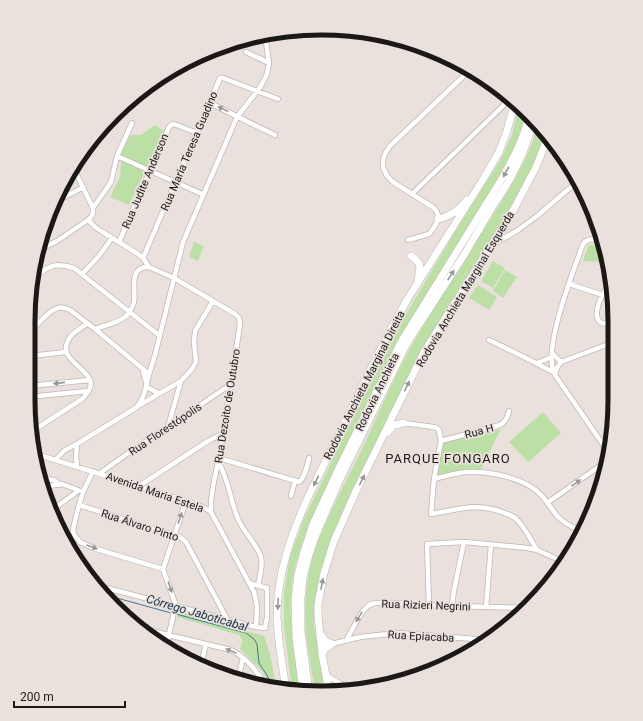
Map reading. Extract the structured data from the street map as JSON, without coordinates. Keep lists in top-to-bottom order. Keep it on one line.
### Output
{"streets":{"highway":["Rodovia Anchieta Marginal Esquerda","Rodovia Anchieta Marginal Direita","Rodovia Anchieta"],"street":["Rua Maria Teresa Guadino","Rua Judite Anderson","Rua Dezoito de Outubro","Rua Florestópolis","Rua H","Avenida Maria Estela","Rua Álvaro Pinto","Rua Rizieri Negrini","Rua Epiacaba"]},"crossings":[["Rua Maria Teresa Guadino","Rua Judite Anderson"],["Rua Dezoito de Outubro","Rua Florestópolis"],["Rua Dezoito de Outubro","Avenida Maria Estela"],["Rua Florestópolis","Avenida Maria Estela"],["Rua Rizieri Negrini","Rua Epiacaba"]],"one_way":["Rodovia Anchieta Marginal Esquerda","Rodovia Anchieta Marginal Direita","Rua Rizieri Negrini"],"districts":["PARQUE FONGARO"],"water":["Córrego Jaboticabal"],"scale_bar":"200 m"}
